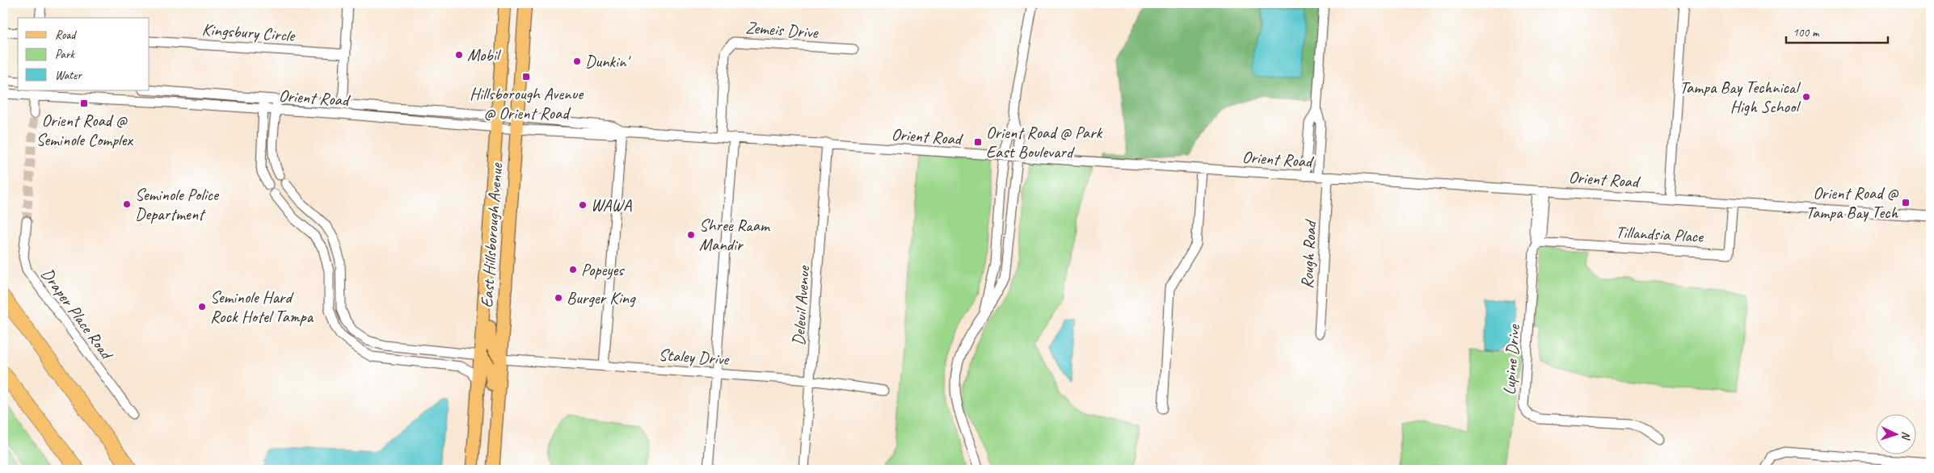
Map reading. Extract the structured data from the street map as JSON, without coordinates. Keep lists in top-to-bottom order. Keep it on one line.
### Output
{"streets":{"main road":["East Hillsborough Avenue"],"street":["Zemeis Drive","Kingsbury Circle","Orient Road","Tillandsia Place","Rough Road","Deleuil Avenue","Draper Place Road","Staley Drive","Lupine Drive"]},"crossings":[["Zemeis Drive","Orient Road"],["Orient Road","Tillandsia Place"],["Orient Road","East Hillsborough Avenue"],["Orient Road","Rough Road"],["Orient Road","Deleuil Avenue"],["Orient Road","Lupine Drive"],["Tillandsia Place","Lupine Drive"],["East Hillsborough Avenue","Staley Drive"],["Deleuil Avenue","Staley Drive"]],"places":{"other":["Mobil","Dunkin'","Tampa Bay Technical High School","Seminole Police Department","WAWA","Shree Raam Mandir","Popeyes","Burger King","Seminole Hard Rock Hotel Tampa"],"transit":["Hillsborough Avenue @ Orient Road","Orient Road @ Seminole Complex","Orient Road @ Park East Boulevard","Orient Road @ Tampa Bay Tech"]},"legend":["Road","Park","Water"],"scale_bar":"100 m","north":"right"}
